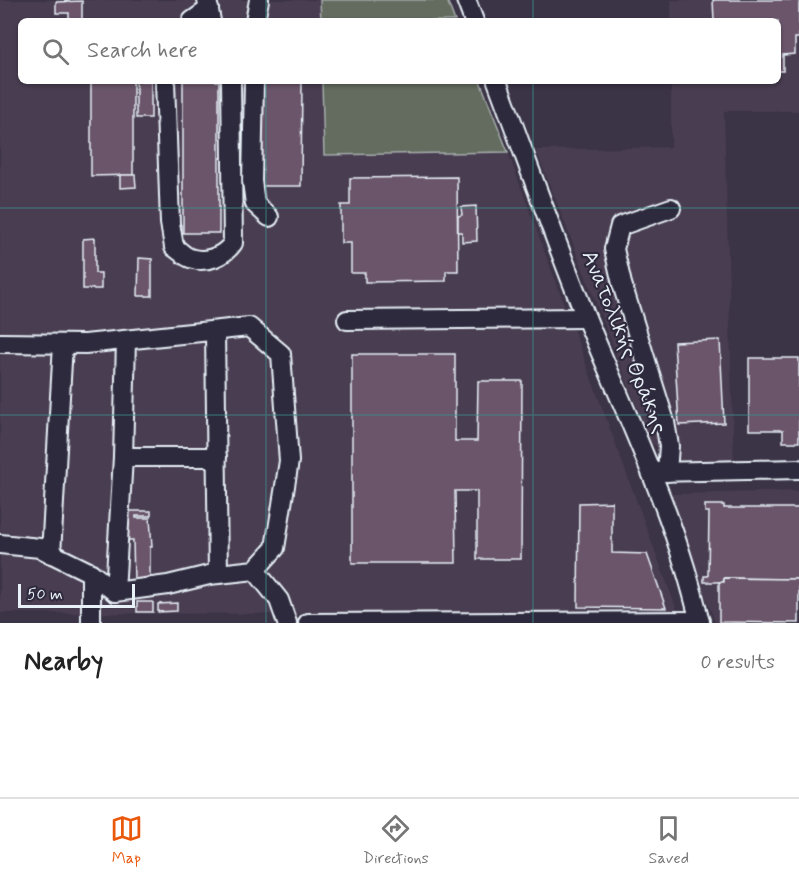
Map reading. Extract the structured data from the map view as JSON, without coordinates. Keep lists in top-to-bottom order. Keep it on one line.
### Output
{"streets":{"street":["Ανατολικής Θράκης"]},"scale_bar":"50 m","page":{"search":"Search here","scale":"50 m","heading":["Nearby","0 results"],"nav":["Map","Directions","Saved"]}}
